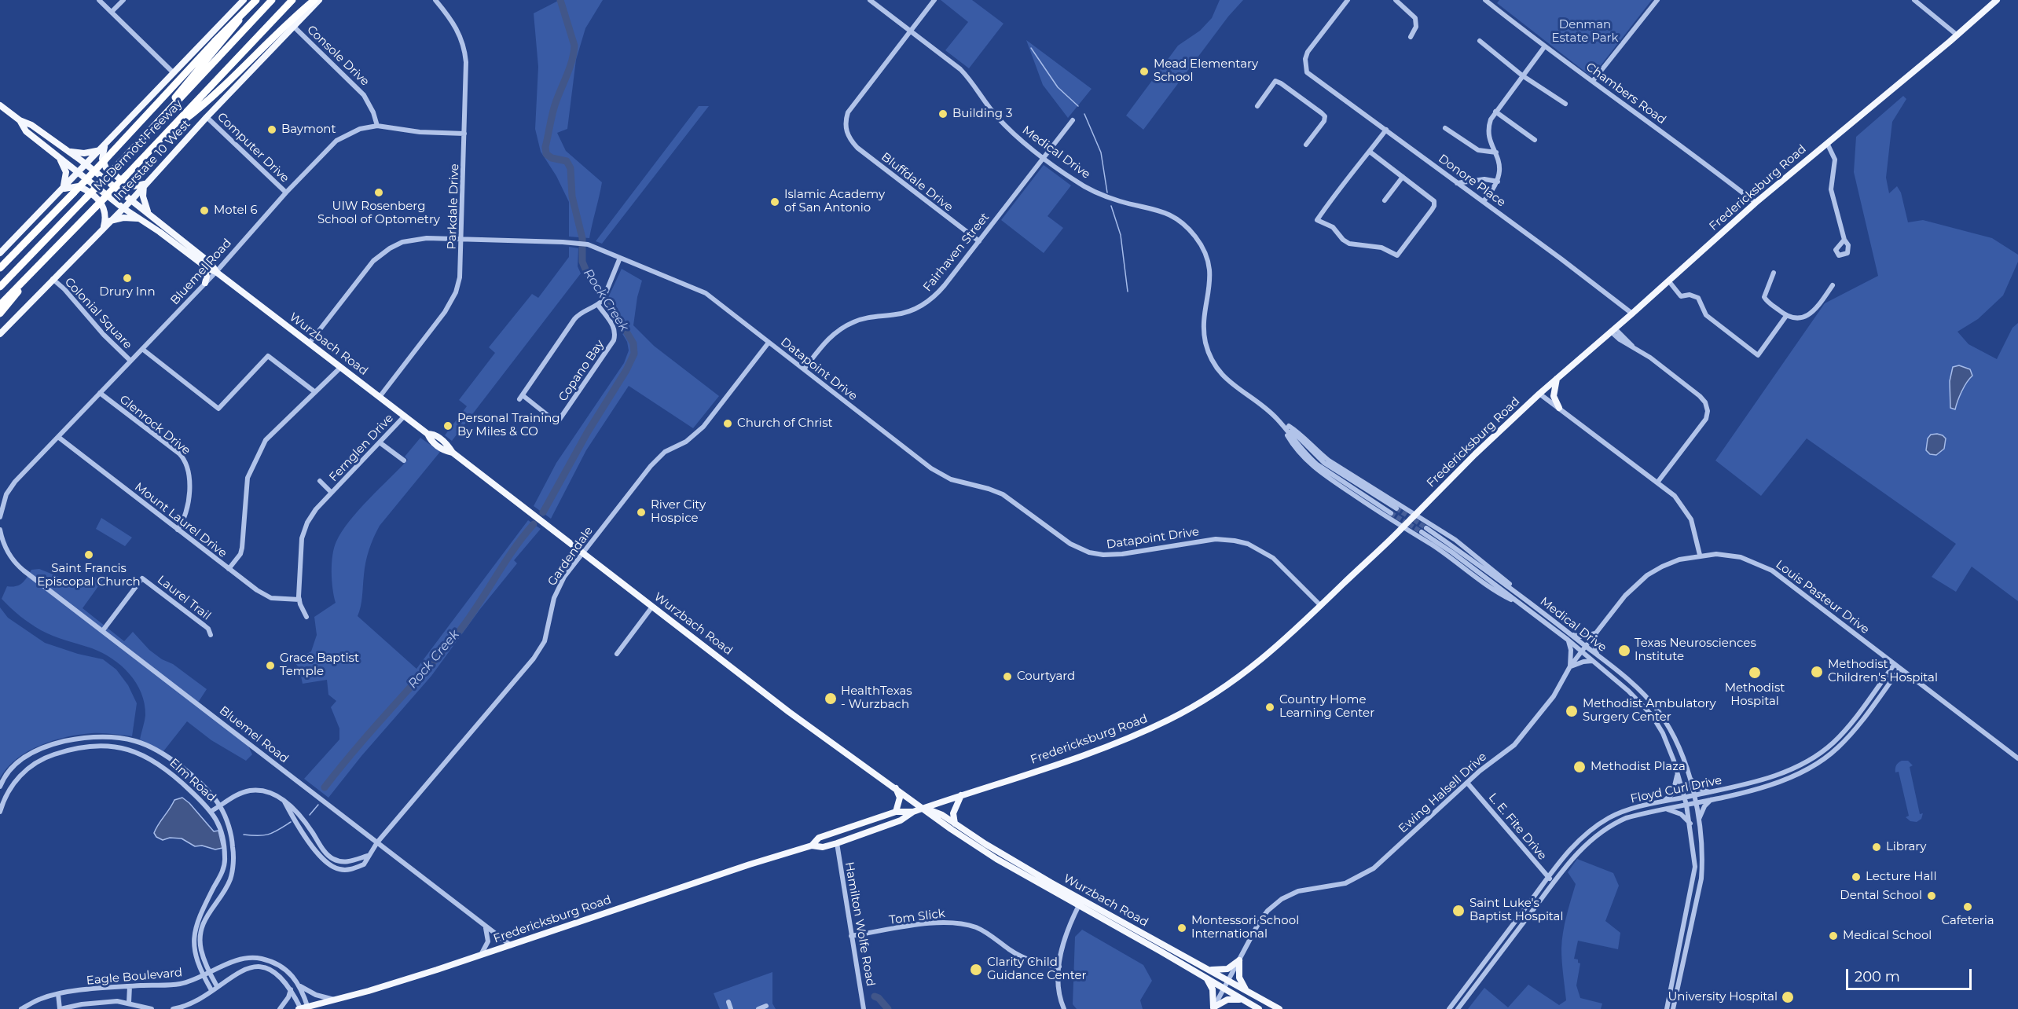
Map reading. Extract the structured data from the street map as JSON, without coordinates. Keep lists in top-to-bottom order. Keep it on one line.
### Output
{"streets":{"highway":["McDermott Freeway"],"main road":["Interstate 10 West","Fredericksburg Road","Wurzbach Road"],"street":["Console Drive","Chambers Road","Computer Drive","Medical Drive","Donore Place","Bluffdale Drive","Parkdale Drive","Fairhaven Street","Bluemel Road","Colonial Square","Datapoint Drive","Copano Bay","Glenrock Drive","Fernglen Drive","Mount Laurel Drive","Gardendale","Louis Pasteur Drive","Laurel Trail","Elm Road","Floyd Curl Drive","Ewing Halsell Drive","L. E. Fite Drive","Tom Slick","Hamilton Wolfe Road","Eagle Boulevard"]},"crossings":[["Console Drive","Interstate 10 West"],["Console Drive","Bluemel Road"],["Chambers Road","Fredericksburg Road"],["Computer Drive","Interstate 10 West"],["Computer Drive","Bluemel Road"],["Medical Drive","Bluffdale Drive"],["Medical Drive","Fairhaven Street"],["Medical Drive","Floyd Curl Drive"],["Medical Drive","Ewing Halsell Drive"],["Interstate 10 West","Colonial Square"],["Interstate 10 West","Wurzbach Road"],["Donore Place","Fredericksburg Road"],["Bluffdale Drive","Fairhaven Street"],["Fredericksburg Road","Bluemel Road"],["Fredericksburg Road","Wurzbach Road"],["Fredericksburg Road","Datapoint Drive"],["Fredericksburg Road","Hamilton Wolfe Road"],["Fredericksburg Road","Eagle Boulevard"],["Parkdale Drive","Bluemel Road"],["Parkdale Drive","Wurzbach Road"],["Parkdale Drive","Datapoint Drive"],["Fairhaven Street","Datapoint Drive"],["Bluemel Road","Colonial Square"],["Bluemel Road","Wurzbach Road"],["Bluemel Road","Glenrock Drive"],["Bluemel Road","Mount Laurel Drive"],["Bluemel Road","Gardendale"],["Bluemel Road","Laurel Trail"],["Wurzbach Road","Datapoint Drive"],["Wurzbach Road","Fernglen Drive"],["Wurzbach Road","Gardendale"],["Wurzbach Road","Ewing Halsell Drive"],["Datapoint Drive","Gardendale"],["Glenrock Drive","Mount Laurel Drive"],["Fernglen Drive","Mount Laurel Drive"],["Louis Pasteur Drive","Floyd Curl Drive"],["Louis Pasteur Drive","Ewing Halsell Drive"],["Elm Road","Eagle Boulevard"],["Floyd Curl Drive","L. E. Fite Drive"],["Ewing Halsell Drive","L. E. Fite Drive"],["Tom Slick","Hamilton Wolfe Road"]],"water":["Rock Creek"],"parks":["Denman Estate Park"],"places":["Mead Elementary School","Building 3","Baymont","UIW Rosenberg School of Optometry","Islamic Academy of San Antonio","Motel 6","Drury Inn","Church of Christ","Personal Training By Miles & CO","River City Hospice","Saint Francis Episcopal Church","Texas Neurosciences Institute","Grace Baptist Temple","Methodist Children's Hospital","Methodist Hospital","Courtyard","HealthTexas - Wurzbach","Country Home Learning Center","Methodist Ambulatory Surgery Center","Methodist Plaza","Library","Lecture Hall","Dental School","Cafeteria","Saint Luke's Baptist Hospital","Montessori School International","Medical School","Clarity Child Guidance Center","University Hospital"],"scale_bar":"200 m"}
